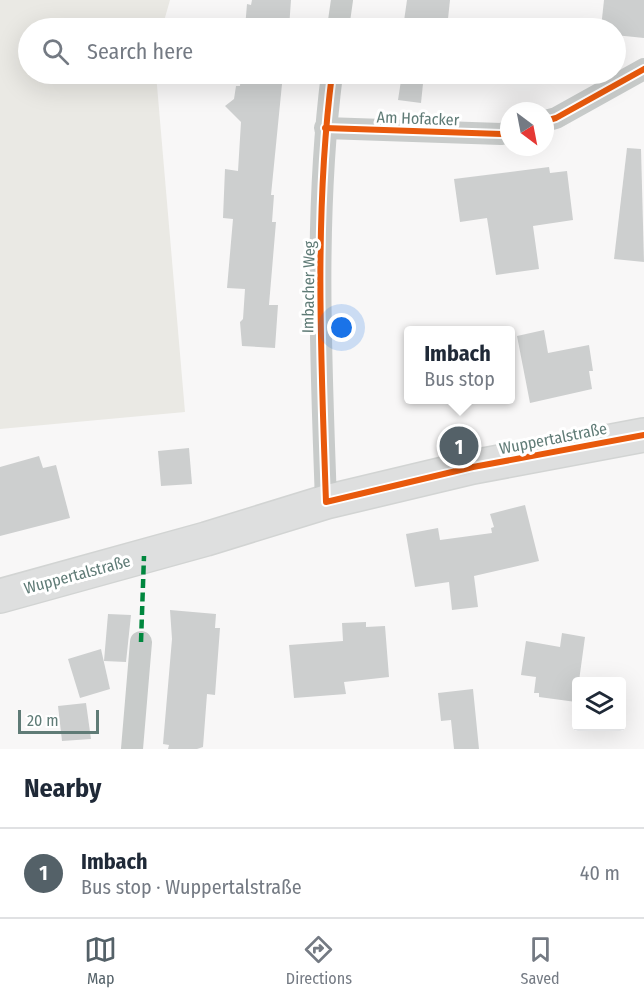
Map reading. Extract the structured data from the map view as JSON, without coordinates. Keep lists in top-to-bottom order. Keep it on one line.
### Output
{"streets":{"main road":["Wuppertalstraße"],"street":["Am Hofacker","Imbacher Weg"]},"crossings":[["Am Hofacker","Imbacher Weg"],["Imbacher Weg","Wuppertalstraße"]],"scale_bar":"20 m","north":"bottom right","page":{"search":"Search here","popup":["Imbach","Bus stop"],"pins":"1","scale":"20 m","heading":"Nearby","list":[{"mark":"1","name":"Imbach","note":"Bus stop · Wuppertalstraße","value":"40 m"}],"nav":["Map","Directions","Saved"]}}
